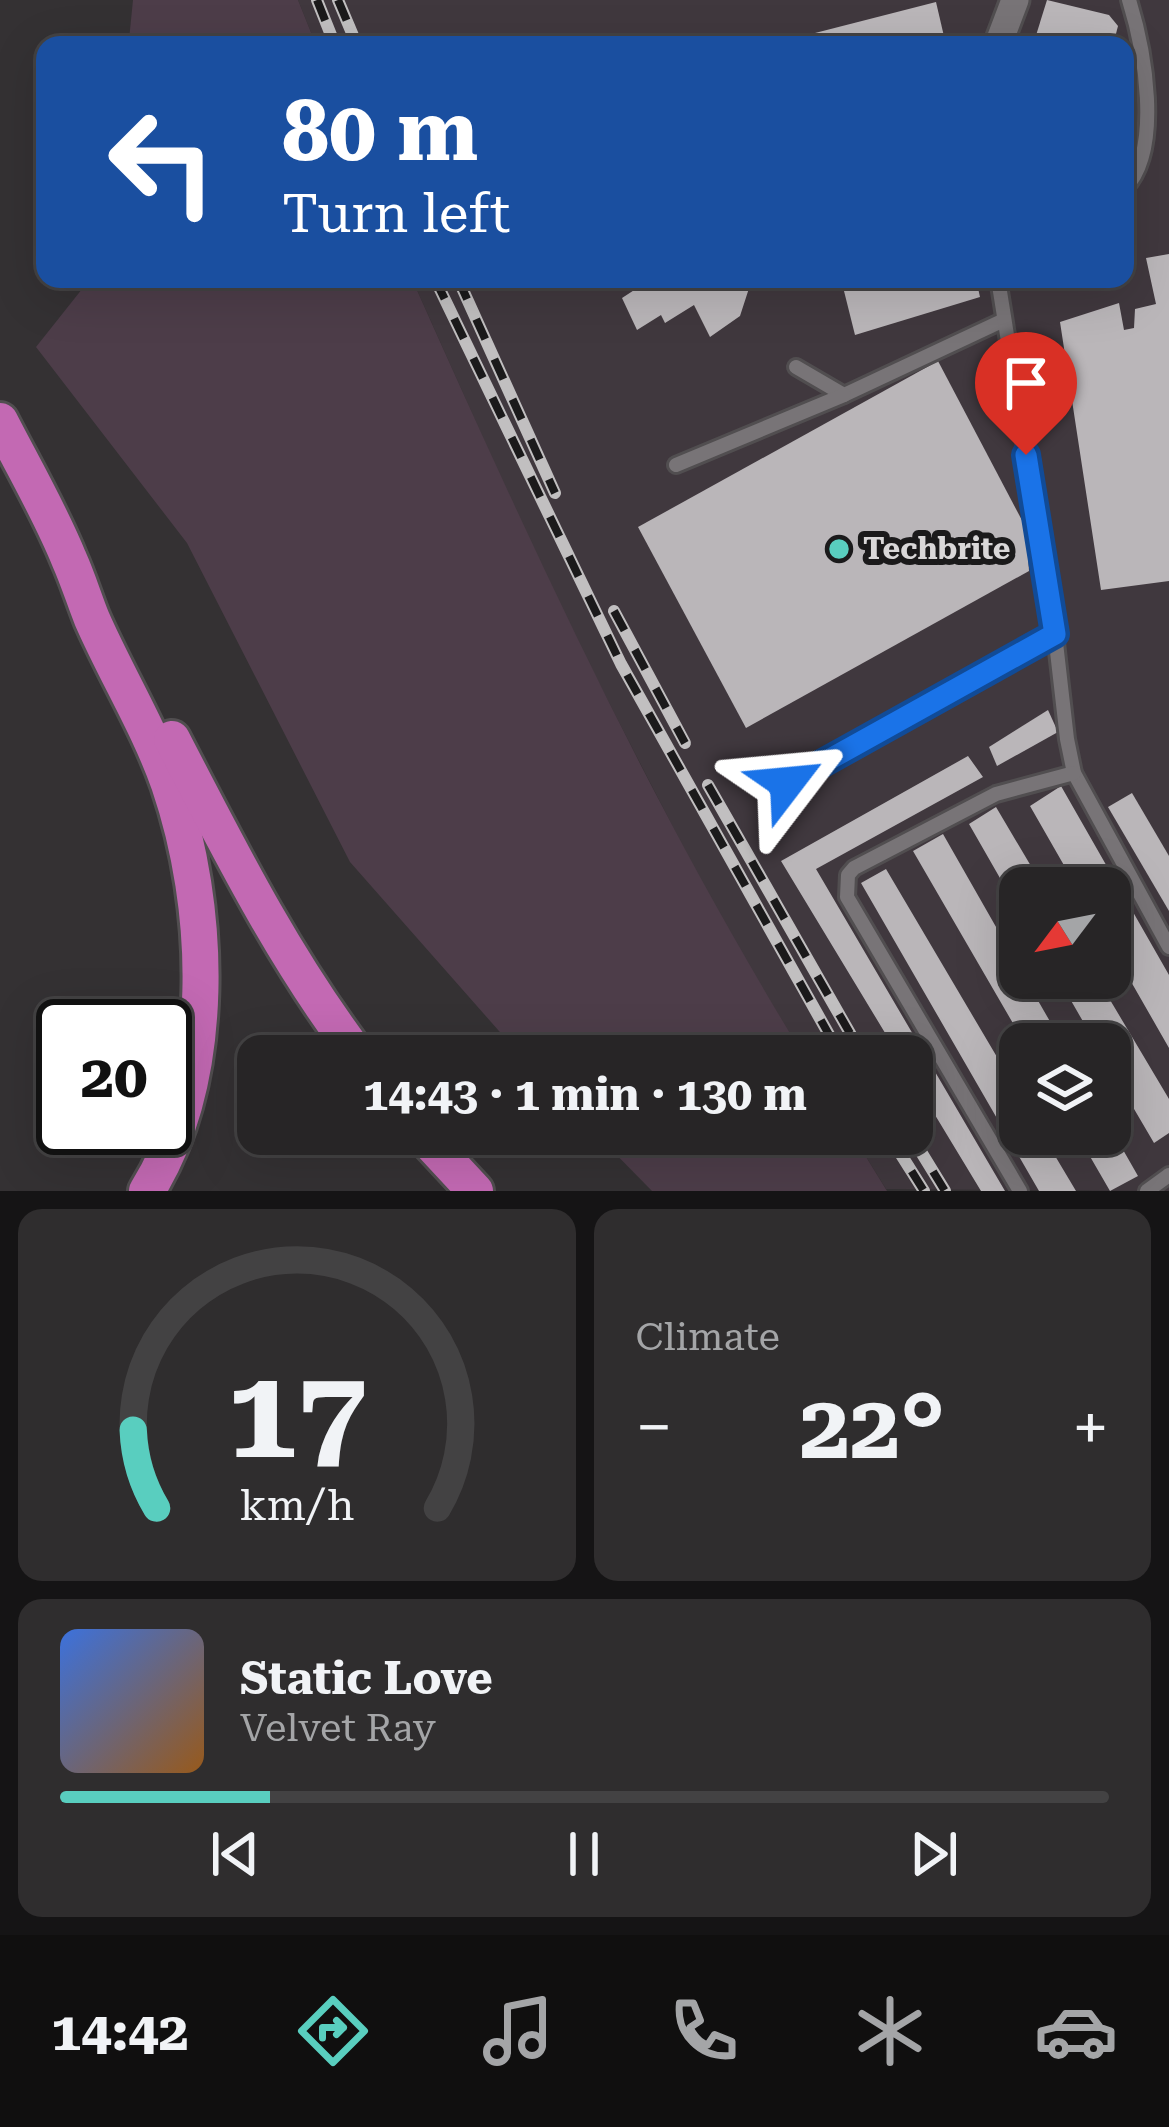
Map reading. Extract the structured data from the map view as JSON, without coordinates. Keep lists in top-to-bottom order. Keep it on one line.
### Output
{"places":["Techbrite"],"north":"bottom left","page":{"turn":["80 m","Turn left"],"limit":"20","trip":"14:43 · 1 min · 130 m","tile":"Climate","heat":["−","22°","+"],"song":["Static Love","Velvet Ray"],"tabs":"14:42","gauge":["17","km/h"]}}
